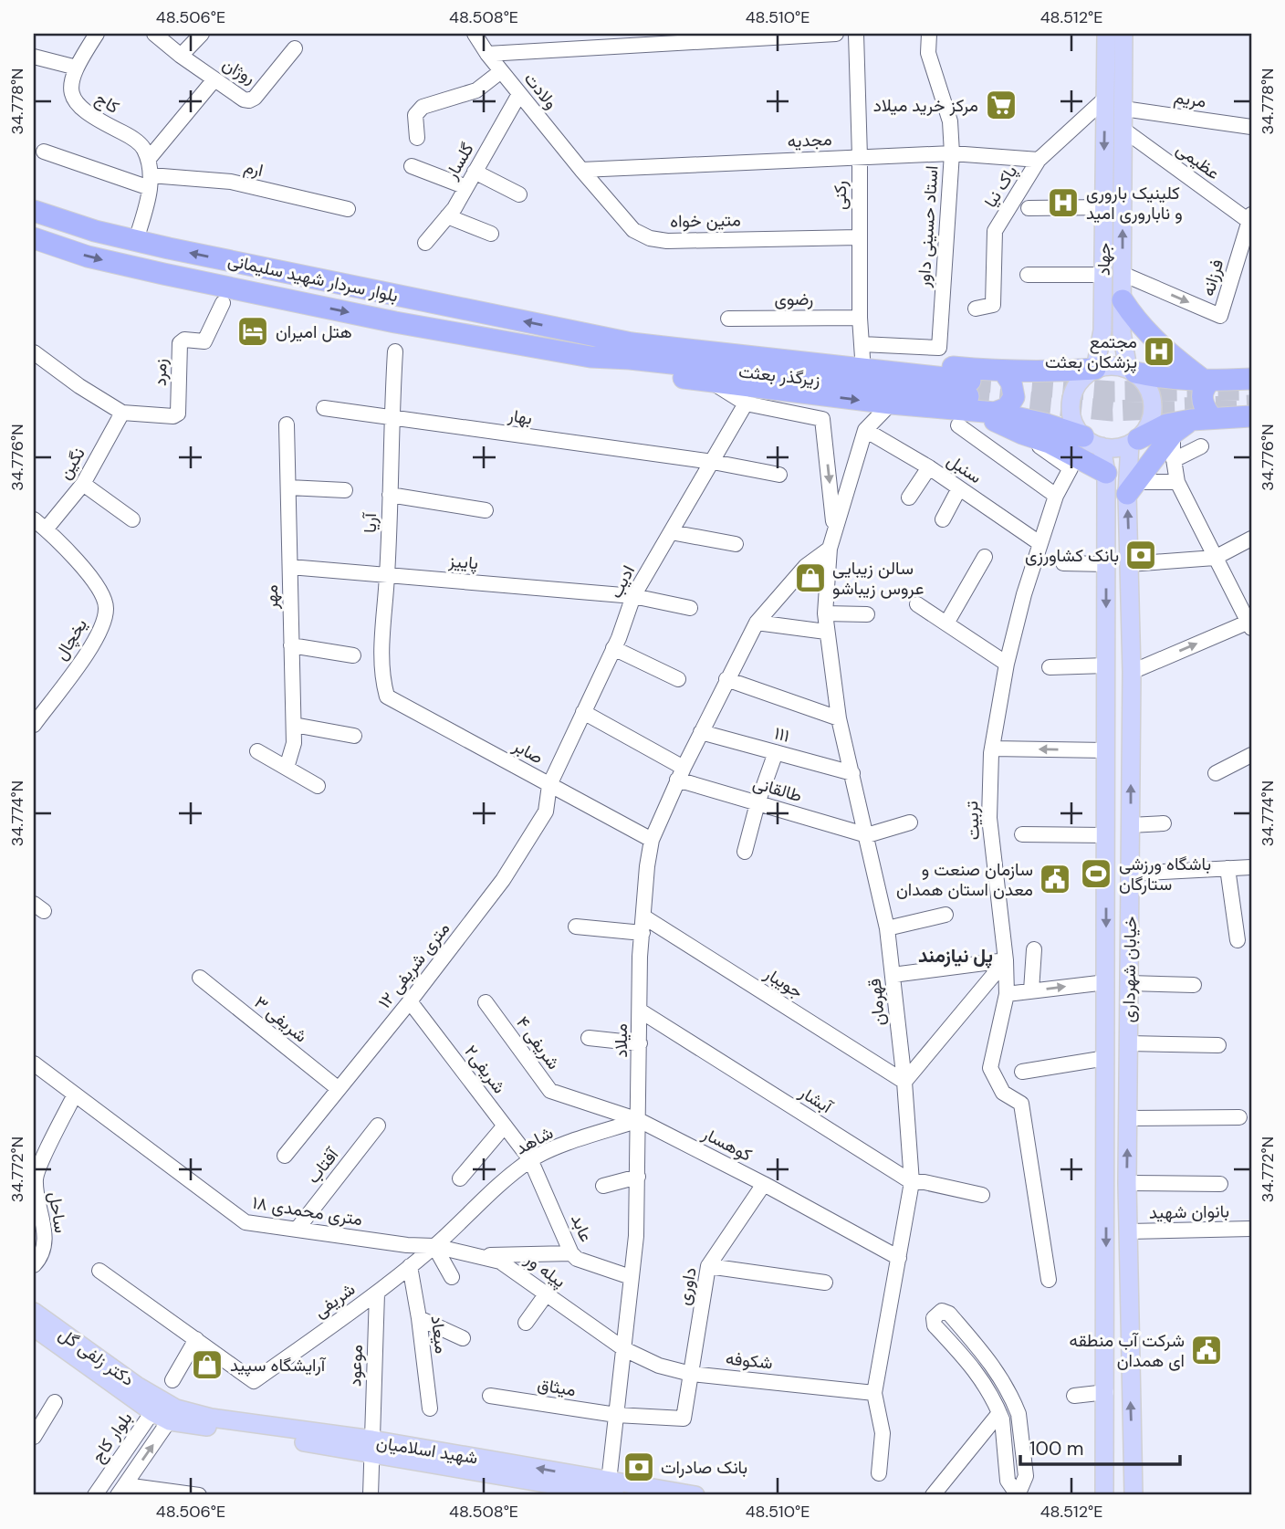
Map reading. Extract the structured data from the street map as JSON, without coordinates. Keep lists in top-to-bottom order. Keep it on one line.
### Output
{"streets":{"highway":["بلوار سردار شهید سلیمانی","زیرگذر بعثت"],"main road":["جهاد","خیابان شهرداری","دکتر زلفی گل","شهید اسلامیان"],"street":["روژان","ولادت","مریم","کاج","مجدیه","گلسار","عظیمی","ارم","پاک نیا","رکنی","متین خواه","استاد حسینی داور","فرزانه","رضوی","زمرد","بهار","نگین","سنبل","آریا","پاییز","ادیب","مهر","یخچال","۱۱۱","صابر","طالقانی","تربیت","۱۲ متری شریفی","جویبار","قهرمان","شریفی ۳","میلاد","شریفی ۴","شریفی۲","آبشار","شاهد","کوهسار","آفتاب","۱۸ متری محمدی","بانوان شهید","ساحل","عابد","پیله ور","داوری","شریفی","میعاد","شکوفه","موعود","میثاق","بلوار کاج"]},"crossings":[["ولادت","مجدیه"],["ولادت","گلسار"],["ولادت","متین خواه"],["مریم","جهاد"],["مجدیه","پاک نیا"],["مجدیه","رکنی"],["مجدیه","متین خواه"],["مجدیه","استاد حسینی داور"],["عظیمی","جهاد"],["عظیمی","فرزانه"],["پاک نیا","جهاد"],["رکنی","متین خواه"],["رکنی","استاد حسینی داور"],["رکنی","رضوی"],["جهاد","فرزانه"],["جهاد","خیابان شهرداری"],["بلوار سردار شهید سلیمانی","زیرگذر بعثت"],["زمرد","نگین"],["بهار","آریا"],["بهار","ادیب"],["نگین","یخچال"],["سنبل","تربیت"],["سنبل","قهرمان"],["آریا","پاییز"],["آریا","صابر"],["پاییز","ادیب"],["پاییز","مهر"],["ادیب","صابر"],["ادیب","طالقانی"],["ادیب","۱۲ متری شریفی"],["۱۱۱","قهرمان"],["۱۱۱","میلاد"],["صابر","۱۲ متری شریفی"],["صابر","میلاد"],["طالقانی","قهرمان"],["طالقانی","میلاد"],["۱۲ متری شریفی","شریفی ۳"],["۱۲ متری شریفی","شریفی۲"],["خیابان شهرداری","بانوان شهید"],["جویبار","قهرمان"],["جویبار","میلاد"],["قهرمان","میلاد"],["قهرمان","آبشار"],["قهرمان","کوهسار"],["قهرمان","شکوفه"],["میلاد","شریفی ۴"],["میلاد","آبشار"],["میلاد","شاهد"],["میلاد","کوهسار"],["میلاد","عابد"],["میلاد","پیله ور"],["میلاد","داوری"],["میلاد","شکوفه"],["میلاد","میثاق"],["میلاد","شهید اسلامیان"],["شریفی ۴","شاهد"],["شریفی ۴","کوهسار"],["شریفی۲","شاهد"],["شریفی۲","عابد"],["شاهد","کوهسار"],["شاهد","۱۸ متری محمدی"],["شاهد","عابد"],["شاهد","پیله ور"],["شاهد","شریفی"],["کوهسار","داوری"],["آفتاب","۱۸ متری محمدی"],["۱۸ متری محمدی","ساحل"],["۱۸ متری محمدی","پیله ور"],["۱۸ متری محمدی","شریفی"],["پیله ور","شریفی"],["پیله ور","شکوفه"],["داوری","شکوفه"],["داوری","میثاق"],["شریفی","میعاد"],["شریفی","موعود"],["دکتر زلفی گل","بلوار کاج"],["دکتر زلفی گل","شهید اسلامیان"],["موعود","شهید اسلامیان"],["بلوار کاج","شهید اسلامیان"]],"districts":["پل نیازمند"],"places":{"supermarket":["مرکز خرید میلاد"],"hospital":["کلینیک باروری و ناباروری امید","مجتمع پزشکان بعثت"],"hotel":["هتل امیران"],"bank":["بانک کشاورزی","بانک صادرات"],"shop":["سالن زیبایی عروس زیباشو","آرایشگاه سپید"],"sports":["باشگاه ورزشی ستارگان"],"public building":["سازمان صنعت و معدن استان همدان","شرکت آب منطقه ای همدان"]},"scale_bar":"100 m","coordinates":["48.506°E","48.508°E","48.510°E","48.512°E","34.778°N","34.776°N","34.774°N","34.772°N"]}
